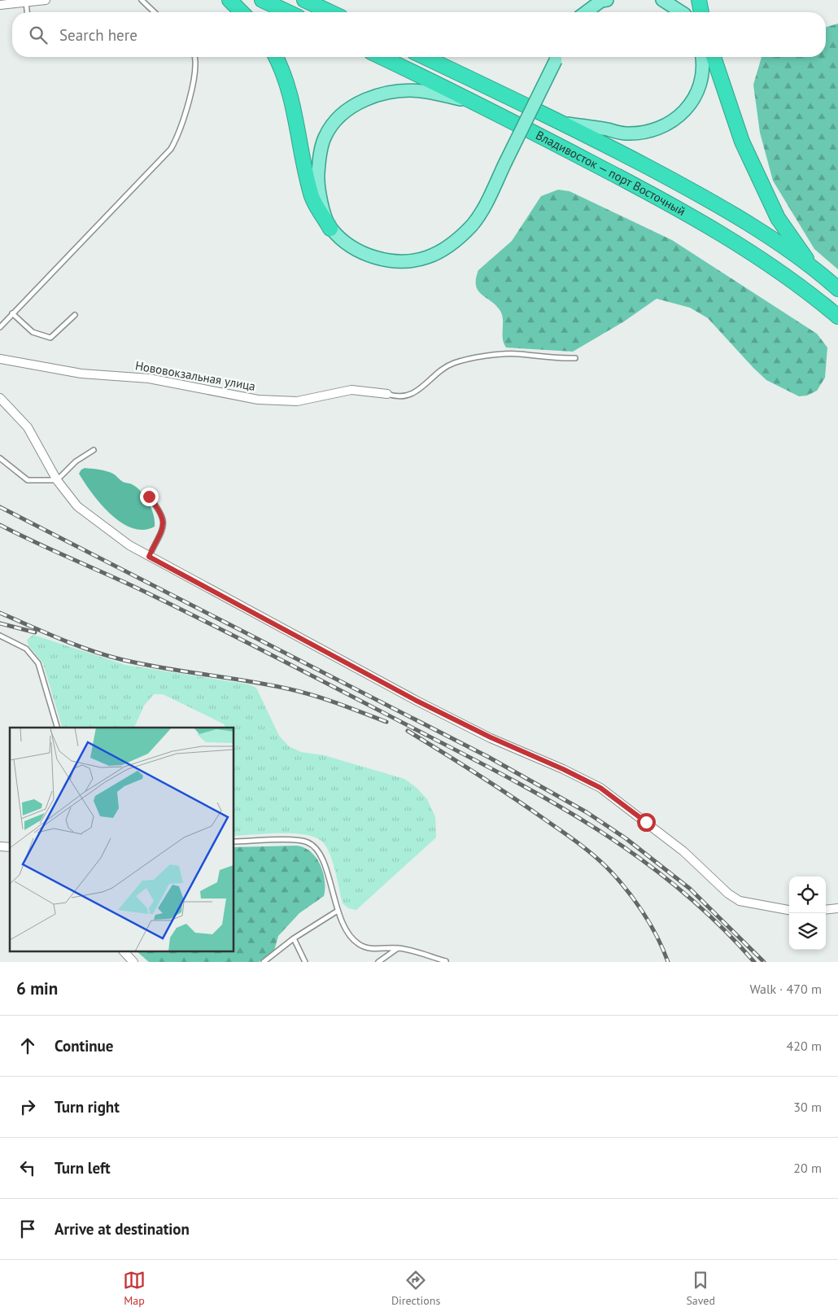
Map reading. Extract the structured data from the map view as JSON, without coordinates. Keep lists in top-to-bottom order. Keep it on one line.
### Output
{"streets":{"highway":["Владивосток — порт Восточный"],"street":["Нововокзальная улица"]},"page":{"search":"Search here","heading":["6 min","Walk · 470 m"],"list":[["Continue","420 m"],["Turn right","30 m"],["Turn left","20 m"],"Arrive at destination"],"nav":["Map","Directions","Saved"]}}
